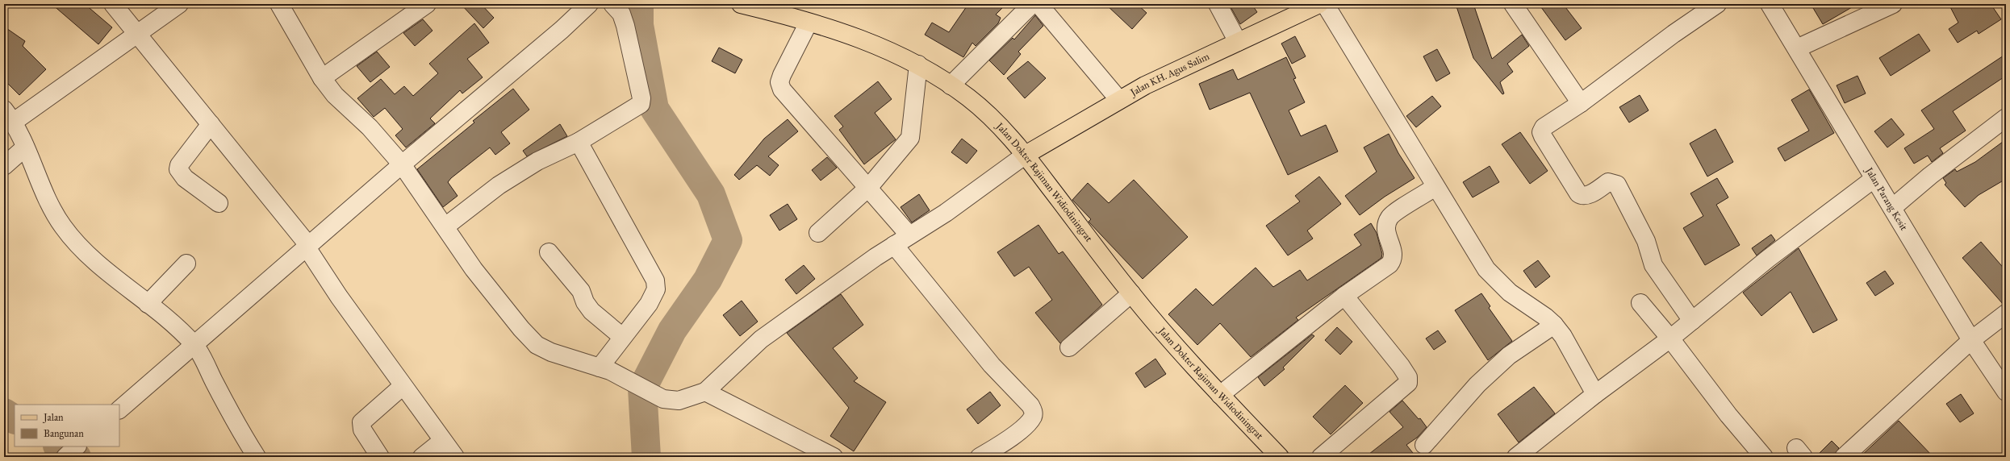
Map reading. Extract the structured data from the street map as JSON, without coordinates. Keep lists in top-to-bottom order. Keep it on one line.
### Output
{"streets":{"main road":["Jalan KH. Agus Salim","Jalan Dokter Rajiman Widiodiningrat"],"street":["Jalan Parang Kesit"]},"crossings":[["Jalan KH. Agus Salim","Jalan Dokter Rajiman Widiodiningrat"]],"legend":["Jalan","Bangunan"]}
